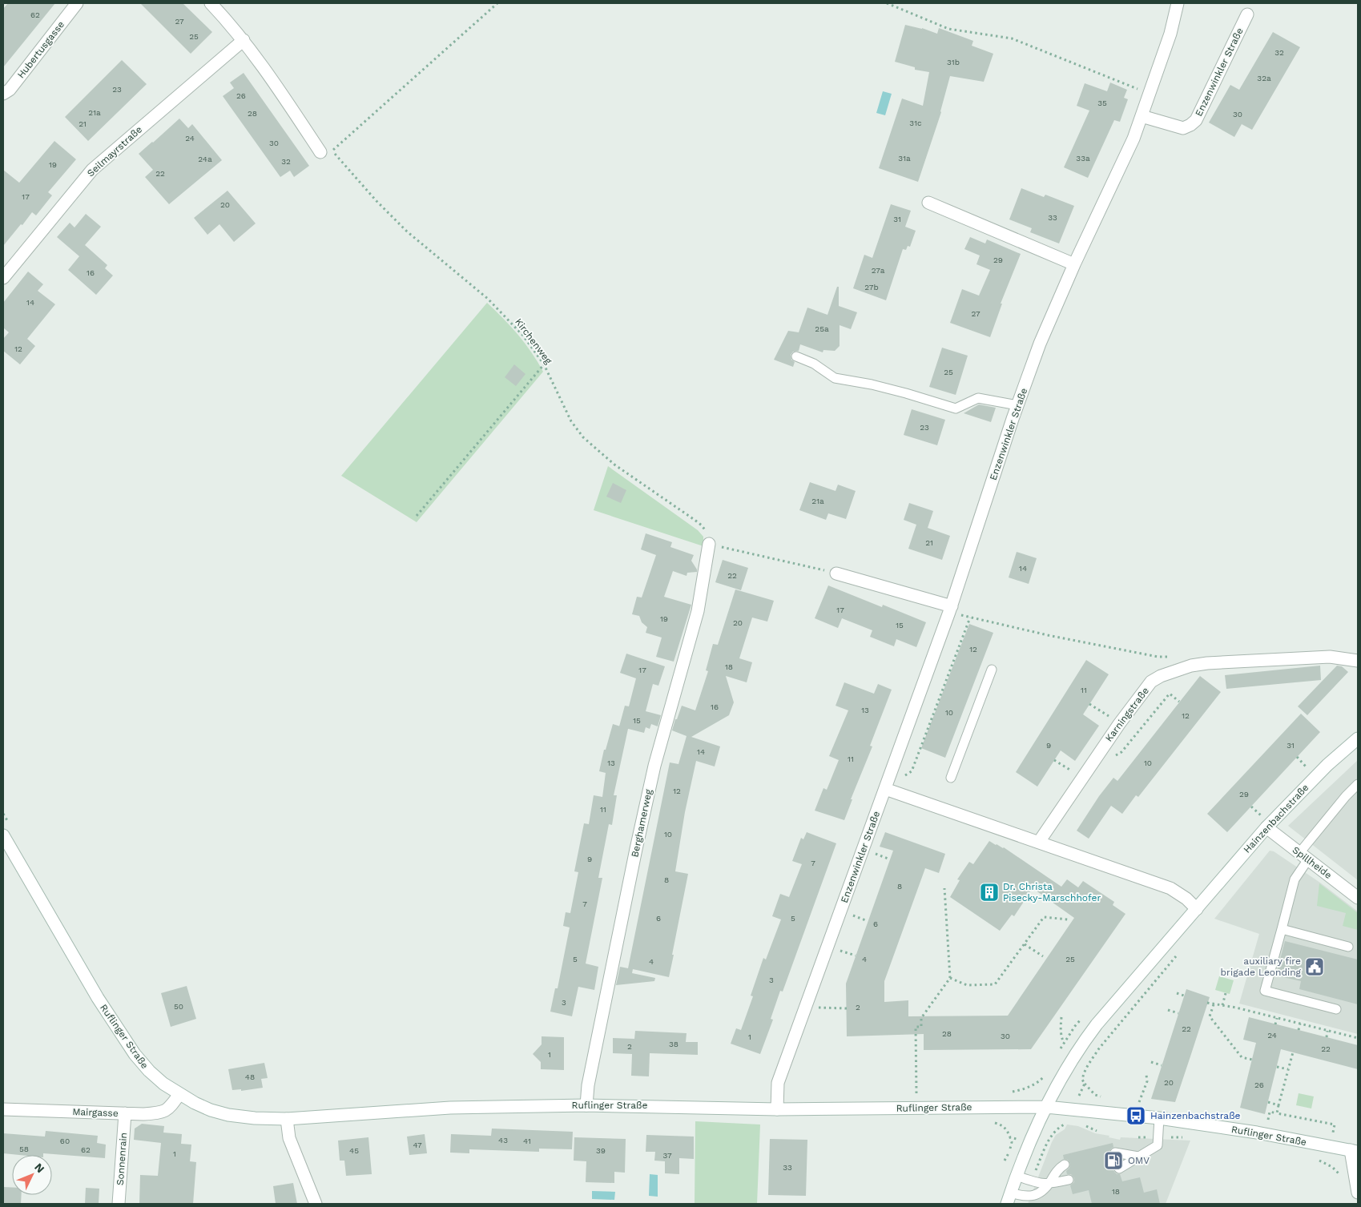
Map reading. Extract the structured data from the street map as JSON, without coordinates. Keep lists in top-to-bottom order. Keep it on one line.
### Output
{"streets":{"street":["Hubertusgasse","Enzenwinkler Straße","Seilmayrstraße","Karningstraße","Hainzenbachstraße","Berghamerweg","Spillheide","Ruflinger Straße","Mairgasse","Sonnenrain"],"path":["Kirchenweg"]},"crossings":[["Enzenwinkler Straße","Ruflinger Straße"],["Kirchenweg","Berghamerweg"],["Hainzenbachstraße","Spillheide"],["Hainzenbachstraße","Ruflinger Straße"],["Berghamerweg","Ruflinger Straße"],["Ruflinger Straße","Mairgasse"],["Mairgasse","Sonnenrain"]],"places":{"building":["Dr. Christa Pisecky-Marschhofer"],"public building":["auxiliary fire brigade Leonding"],"bus stop":["Hainzenbachstraße"],"fuel station":["OMV"]},"house_numbers":["62","27","25","32","31b","32a","23","26","35","21a","28","30","31c","21","24","30","31a","33a","24a","32","19","22","17","20","33","31","29","27a","16","27b","14","27","25a","12","25","23","21a","21","14","22","17","19","20","15","12","18","17","11","16","13","10","12","15","9","31","14","11","13","10","12","29","11","10","9","7","8","8","7","6","5","6","5","4","25","4","3","3","50","2","22","28","24","30","1","38","2","22","1","48","20","26","43","60","41","47","58","62","45","39","1","37","33","18"],"north":"top right"}
